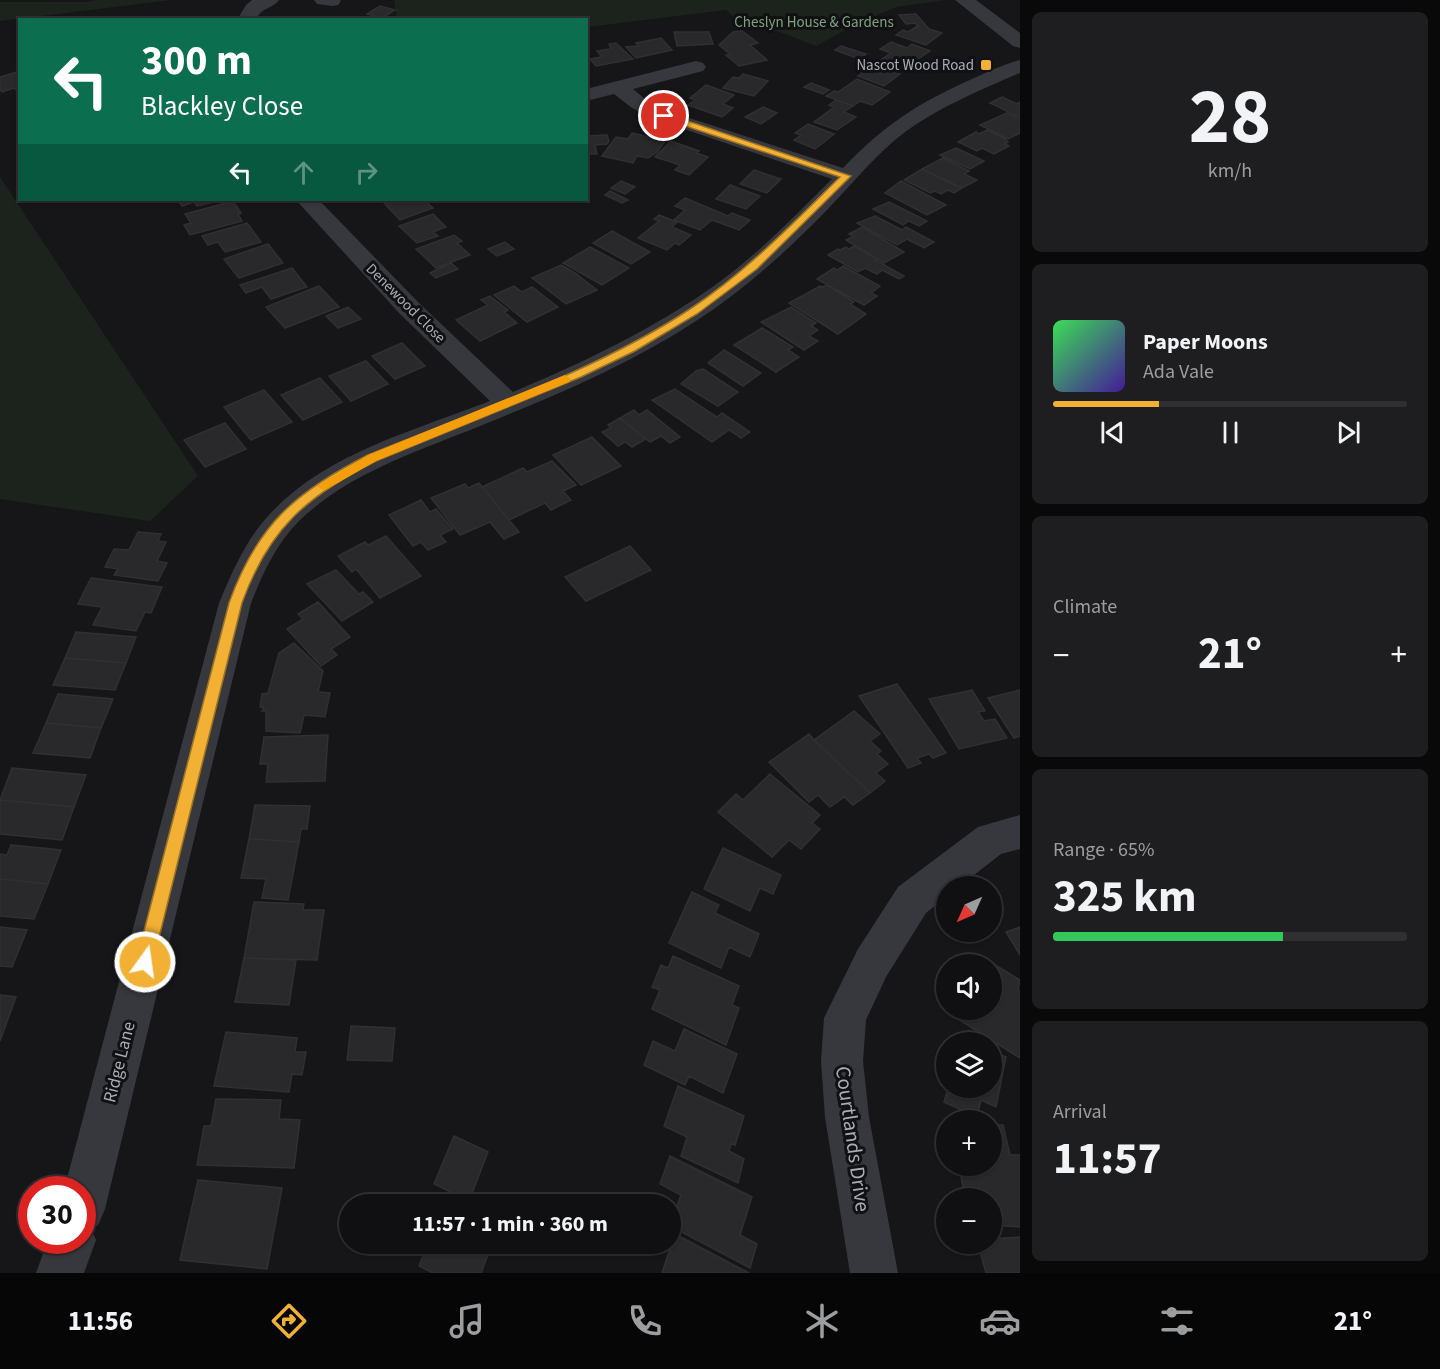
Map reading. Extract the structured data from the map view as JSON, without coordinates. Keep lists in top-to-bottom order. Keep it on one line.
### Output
{"streets":{"street":["Denewood Close","Ridge Lane","Courtlands Drive"]},"crossings":[["Denewood Close","Ridge Lane"]],"parks":["Cheslyn House & Gardens"],"places":{"transit":["Nascot Wood Road"]},"north":"bottom left","page":{"tile":[["28","km/h"],"Climate",["Range · 65%","325 km"],["Arrival","11:57"]],"turn":["300 m","Blackley Close"],"song":["Paper Moons","Ada Vale"],"heat":["−","21°","+"],"map_buttons":["+","−"],"limit":"30","trip":"11:57 · 1 min · 360 m","tabs":["11:56","21°"]}}
